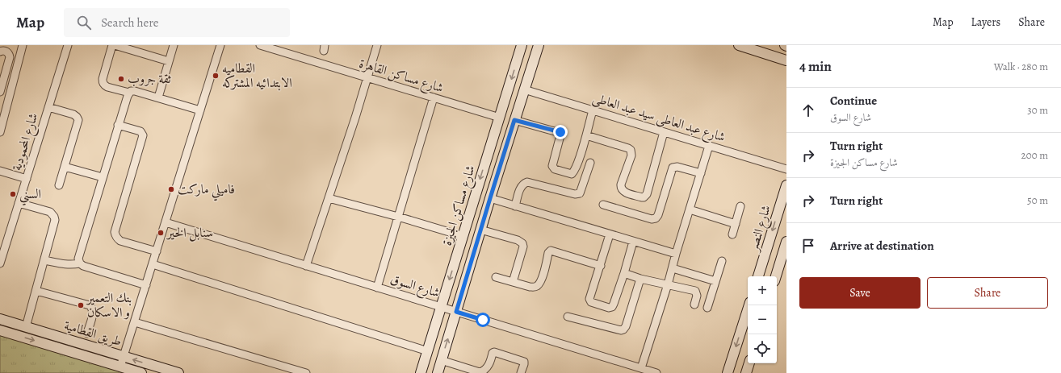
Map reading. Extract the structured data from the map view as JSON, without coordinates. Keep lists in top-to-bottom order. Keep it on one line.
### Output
{"streets":{"street":["شارع مساكن القاهرة","شارع عبد العاطى سيد عبد العاطى","شارع المحمودية","شارع مساكن الجيزة","شارع النصر","شارع السوق","طريق القطامية"]},"crossings":[["شارع مساكن القاهرة","شارع مساكن الجيزة"],["شارع مساكن الجيزة","شارع السوق"]],"places":["القطاميه الابتدائيه المشتركه","ثقة جروب","فاميلي ماركت","السني","سنابل الخير","بنك التعمير و الاسكان"],"page":{"header":"Map","search":"Search here","nav":["Map","Layers","Share"],"heading":["4 min","Walk · 280 m"],"list":[["Continue","شارع السوق","30 m"],["Turn right","شارع مساكن الجيزة","200 m"],["Turn right","50 m"],"Arrive at destination"],"buttons":["Save","Share"],"map_buttons":["+","−"]}}
